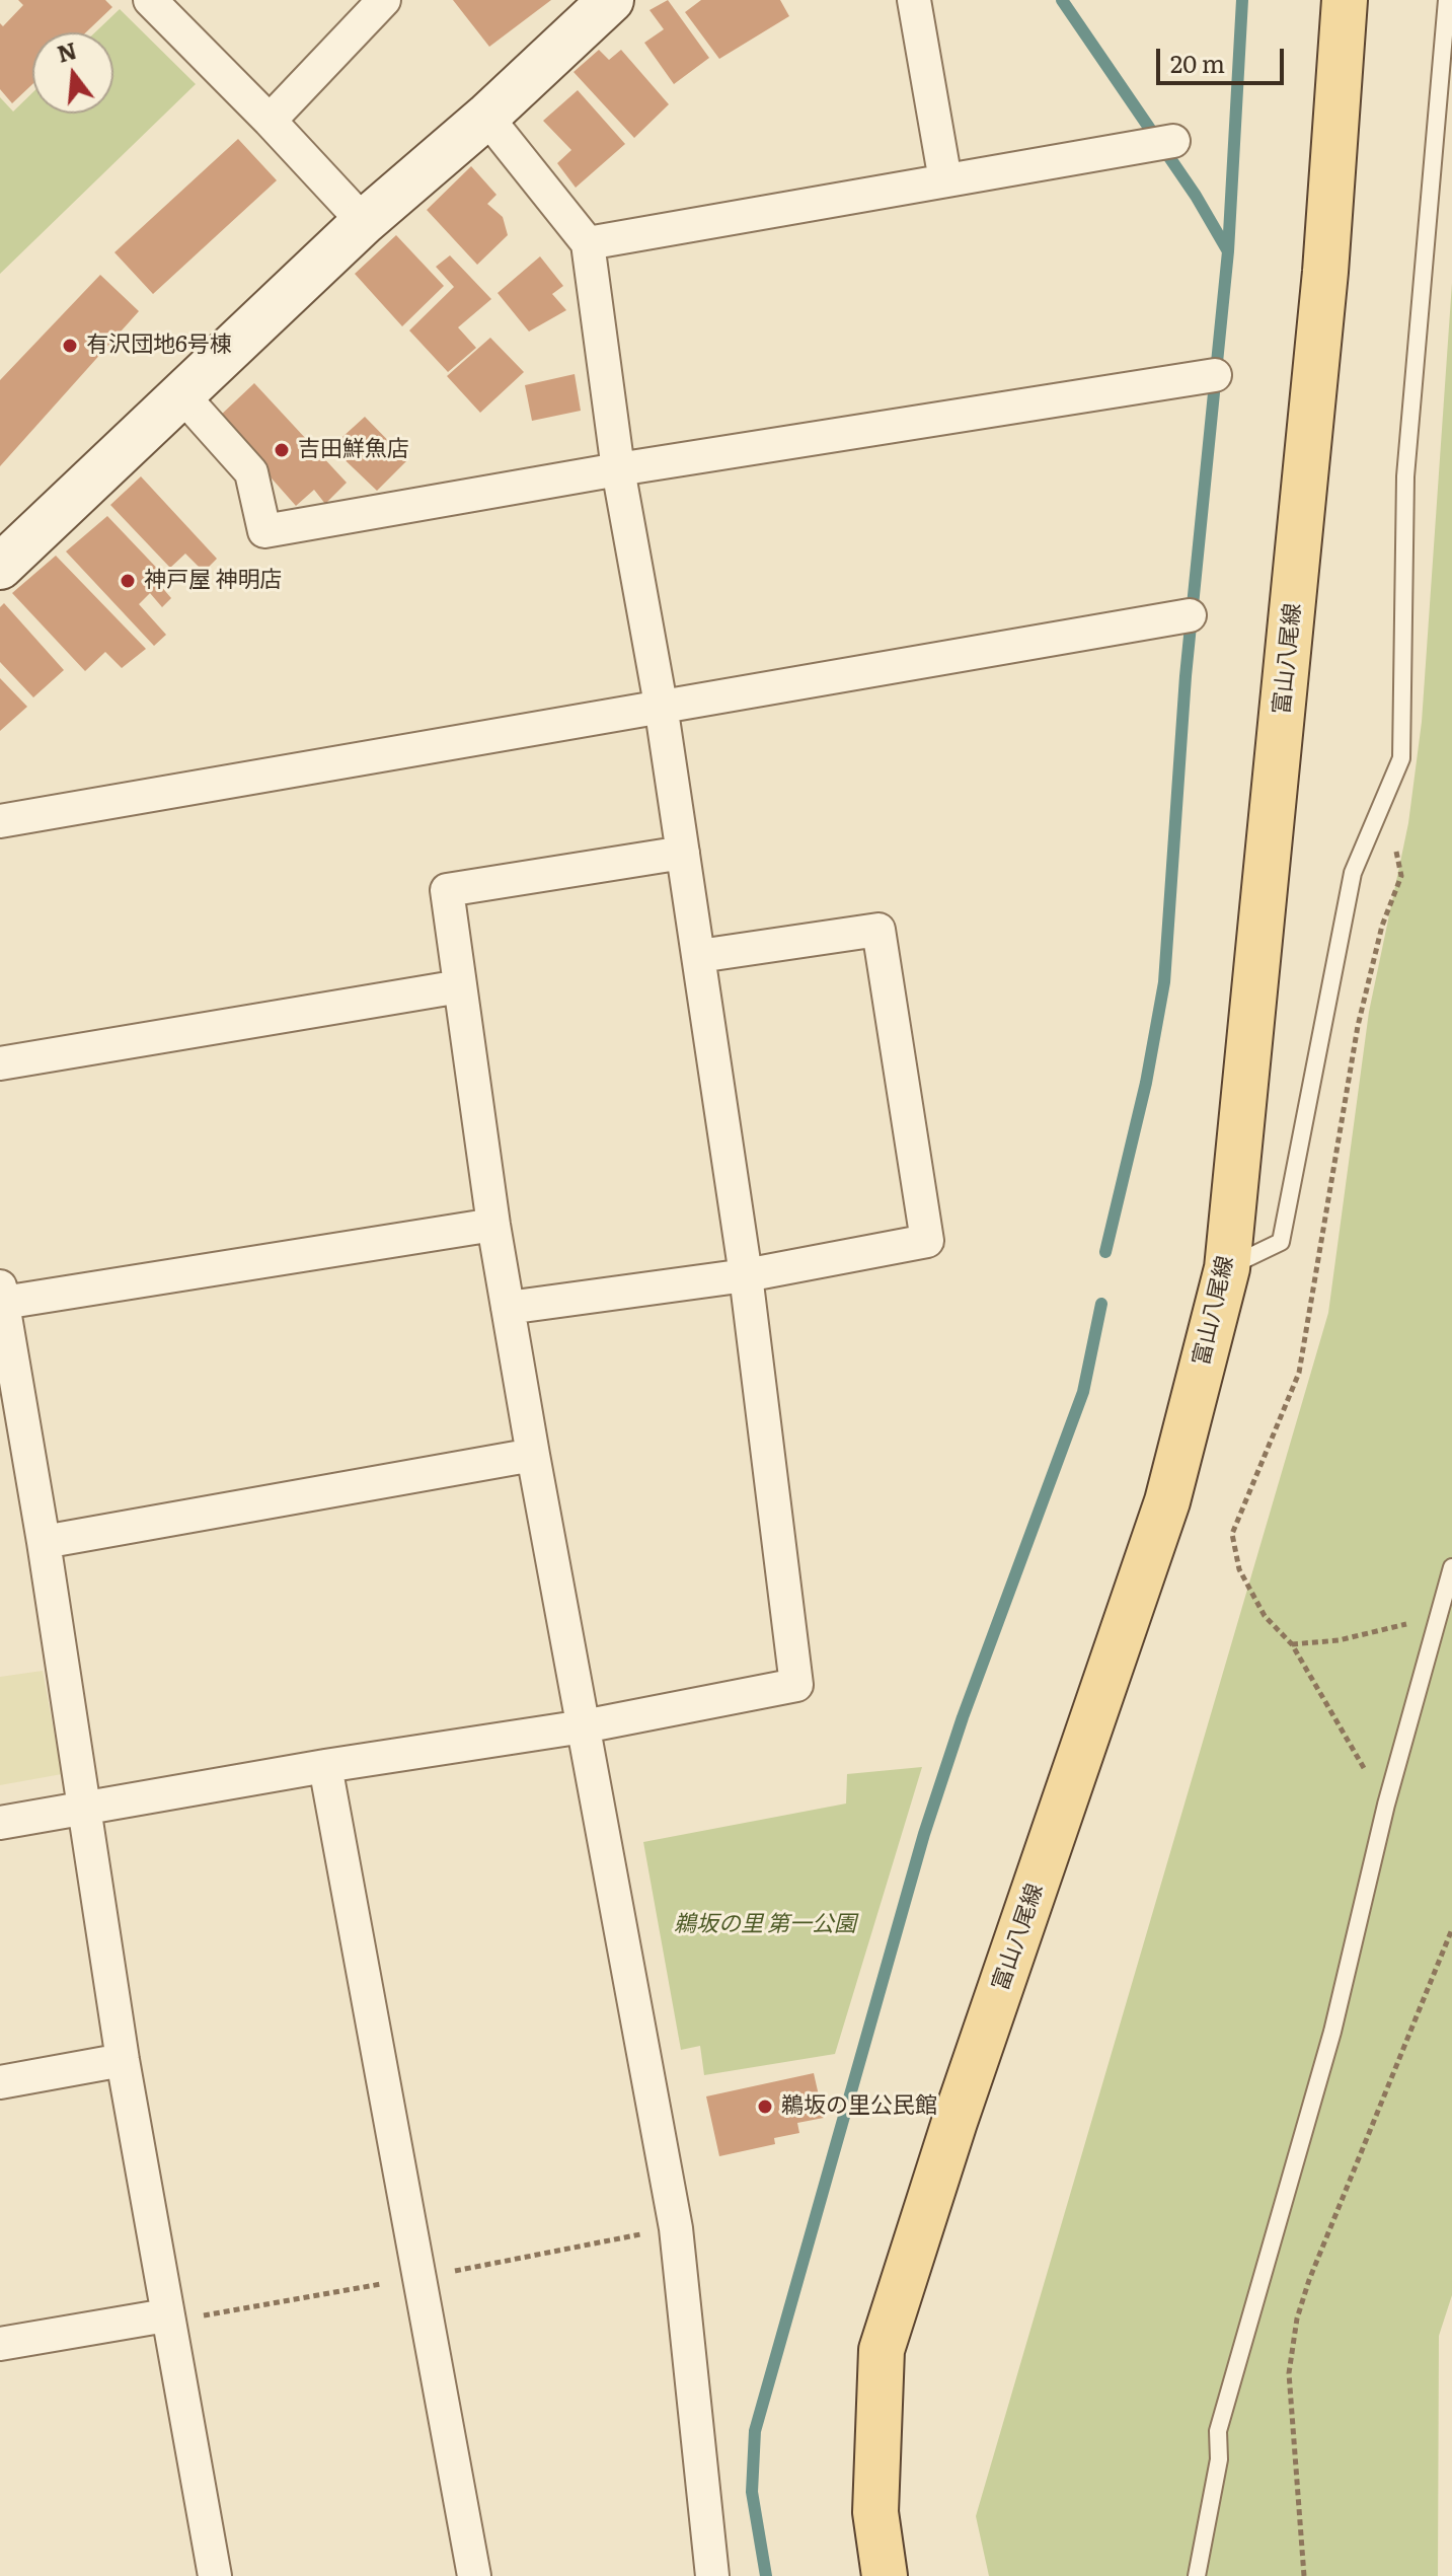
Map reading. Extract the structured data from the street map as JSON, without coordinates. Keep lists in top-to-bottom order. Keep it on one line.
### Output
{"streets":{"main road":["富山八尾線"]},"parks":["鵜坂の里 第一公園"],"places":["有沢団地6号棟","吉田鮮魚店","神戸屋 神明店","鵜坂の里公民館"],"scale_bar":"20 m","north":"top"}
